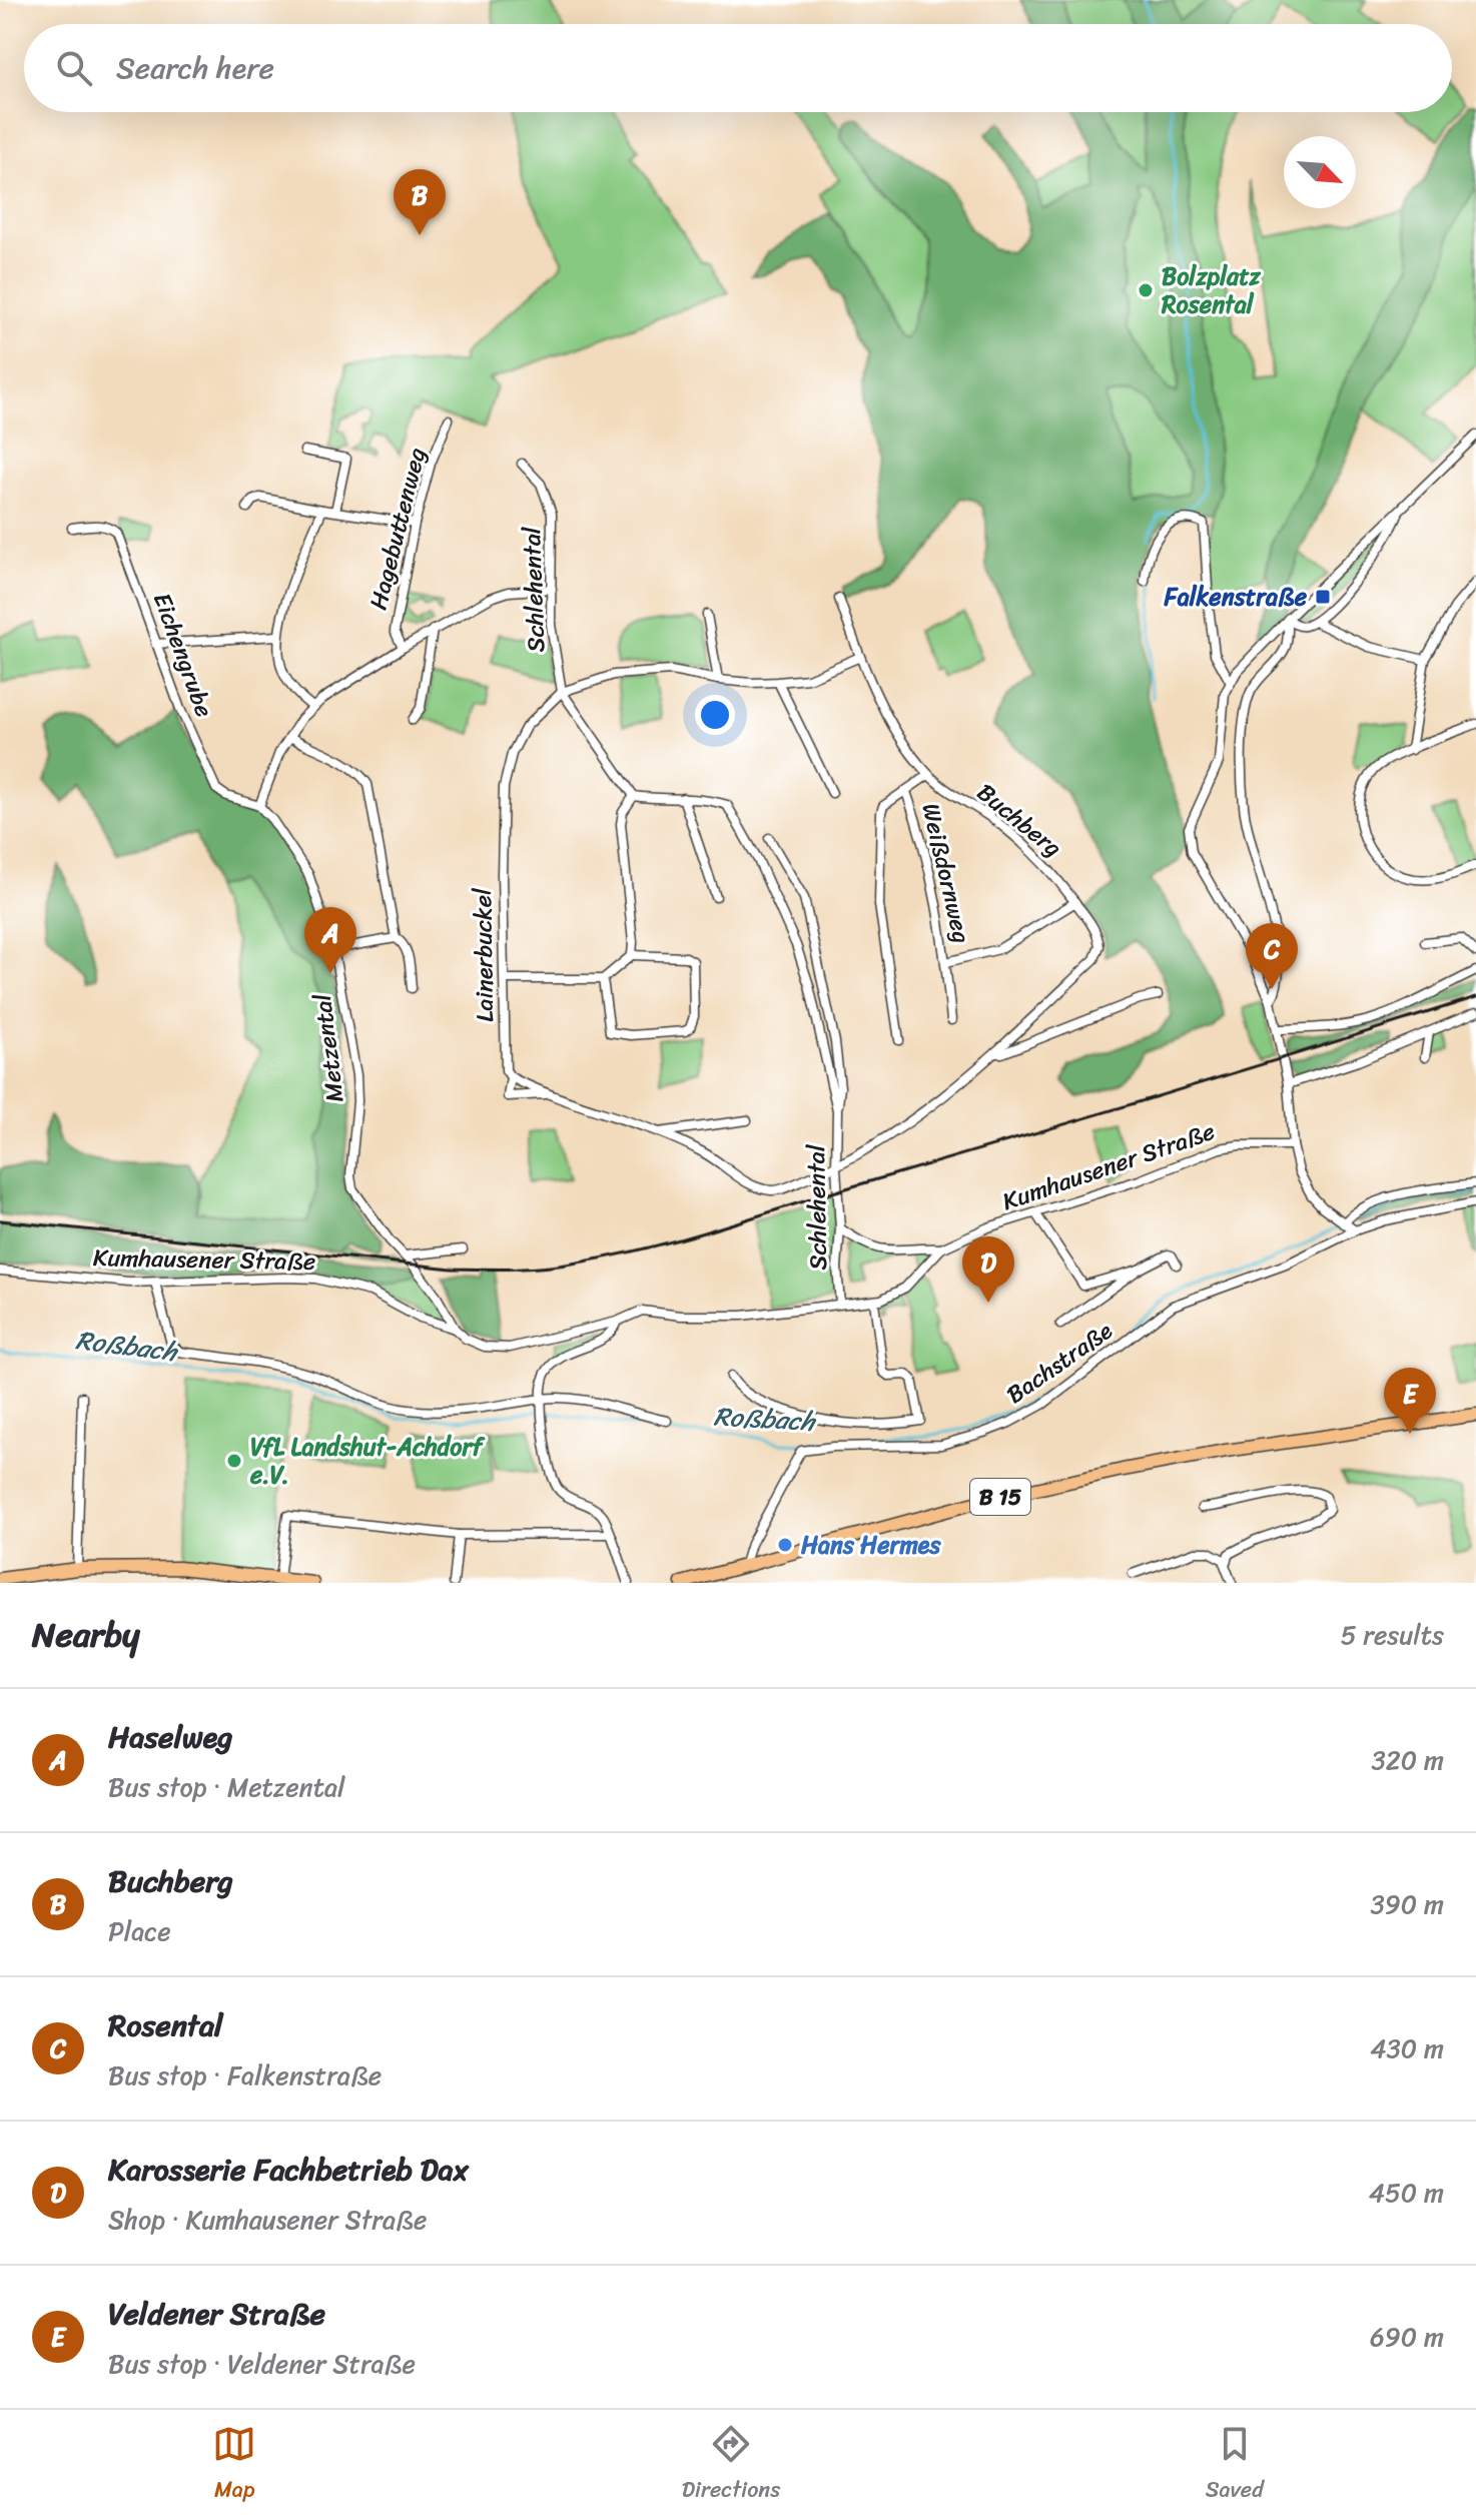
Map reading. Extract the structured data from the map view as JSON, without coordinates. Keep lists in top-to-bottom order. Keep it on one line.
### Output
{"streets":{"main road":["B 15"],"street":["Hagebuttenweg","Schlehental","Eichengrube","Buchberg","Weißdornweg","Lainerbuckel","Metzental","Kumhausener Straße","Bachstraße"]},"crossings":[["Schlehental","Buchberg"],["Schlehental","Lainerbuckel"],["Schlehental","Kumhausener Straße"],["Eichengrube","Metzental"],["Buchberg","Weißdornweg"],["Metzental","Kumhausener Straße"],["Bachstraße","B 15"]],"water":["Roßbach"],"places":{"other":["Bolzplatz Rosental","VfL Landshut-Achdorf e.V.","Hans Hermes"],"transit":["Falkenstraße"]},"north":"bottom right","page":{"search":"Search here","pins":["B","A","C","D","E"],"heading":["Nearby","5 results"],"list":[{"mark":"A","name":"Haselweg","note":"Bus stop · Metzental","value":"320 m"},{"mark":"B","name":"Buchberg","note":"Place","value":"390 m"},{"mark":"C","name":"Rosental","note":"Bus stop · Falkenstraße","value":"430 m"},{"mark":"D","name":"Karosserie Fachbetrieb Dax","note":"Shop · Kumhausener Straße","value":"450 m"},{"mark":"E","name":"Veldener Straße","note":"Bus stop · Veldener Straße","value":"690 m"}],"nav":["Map","Directions","Saved"]}}
